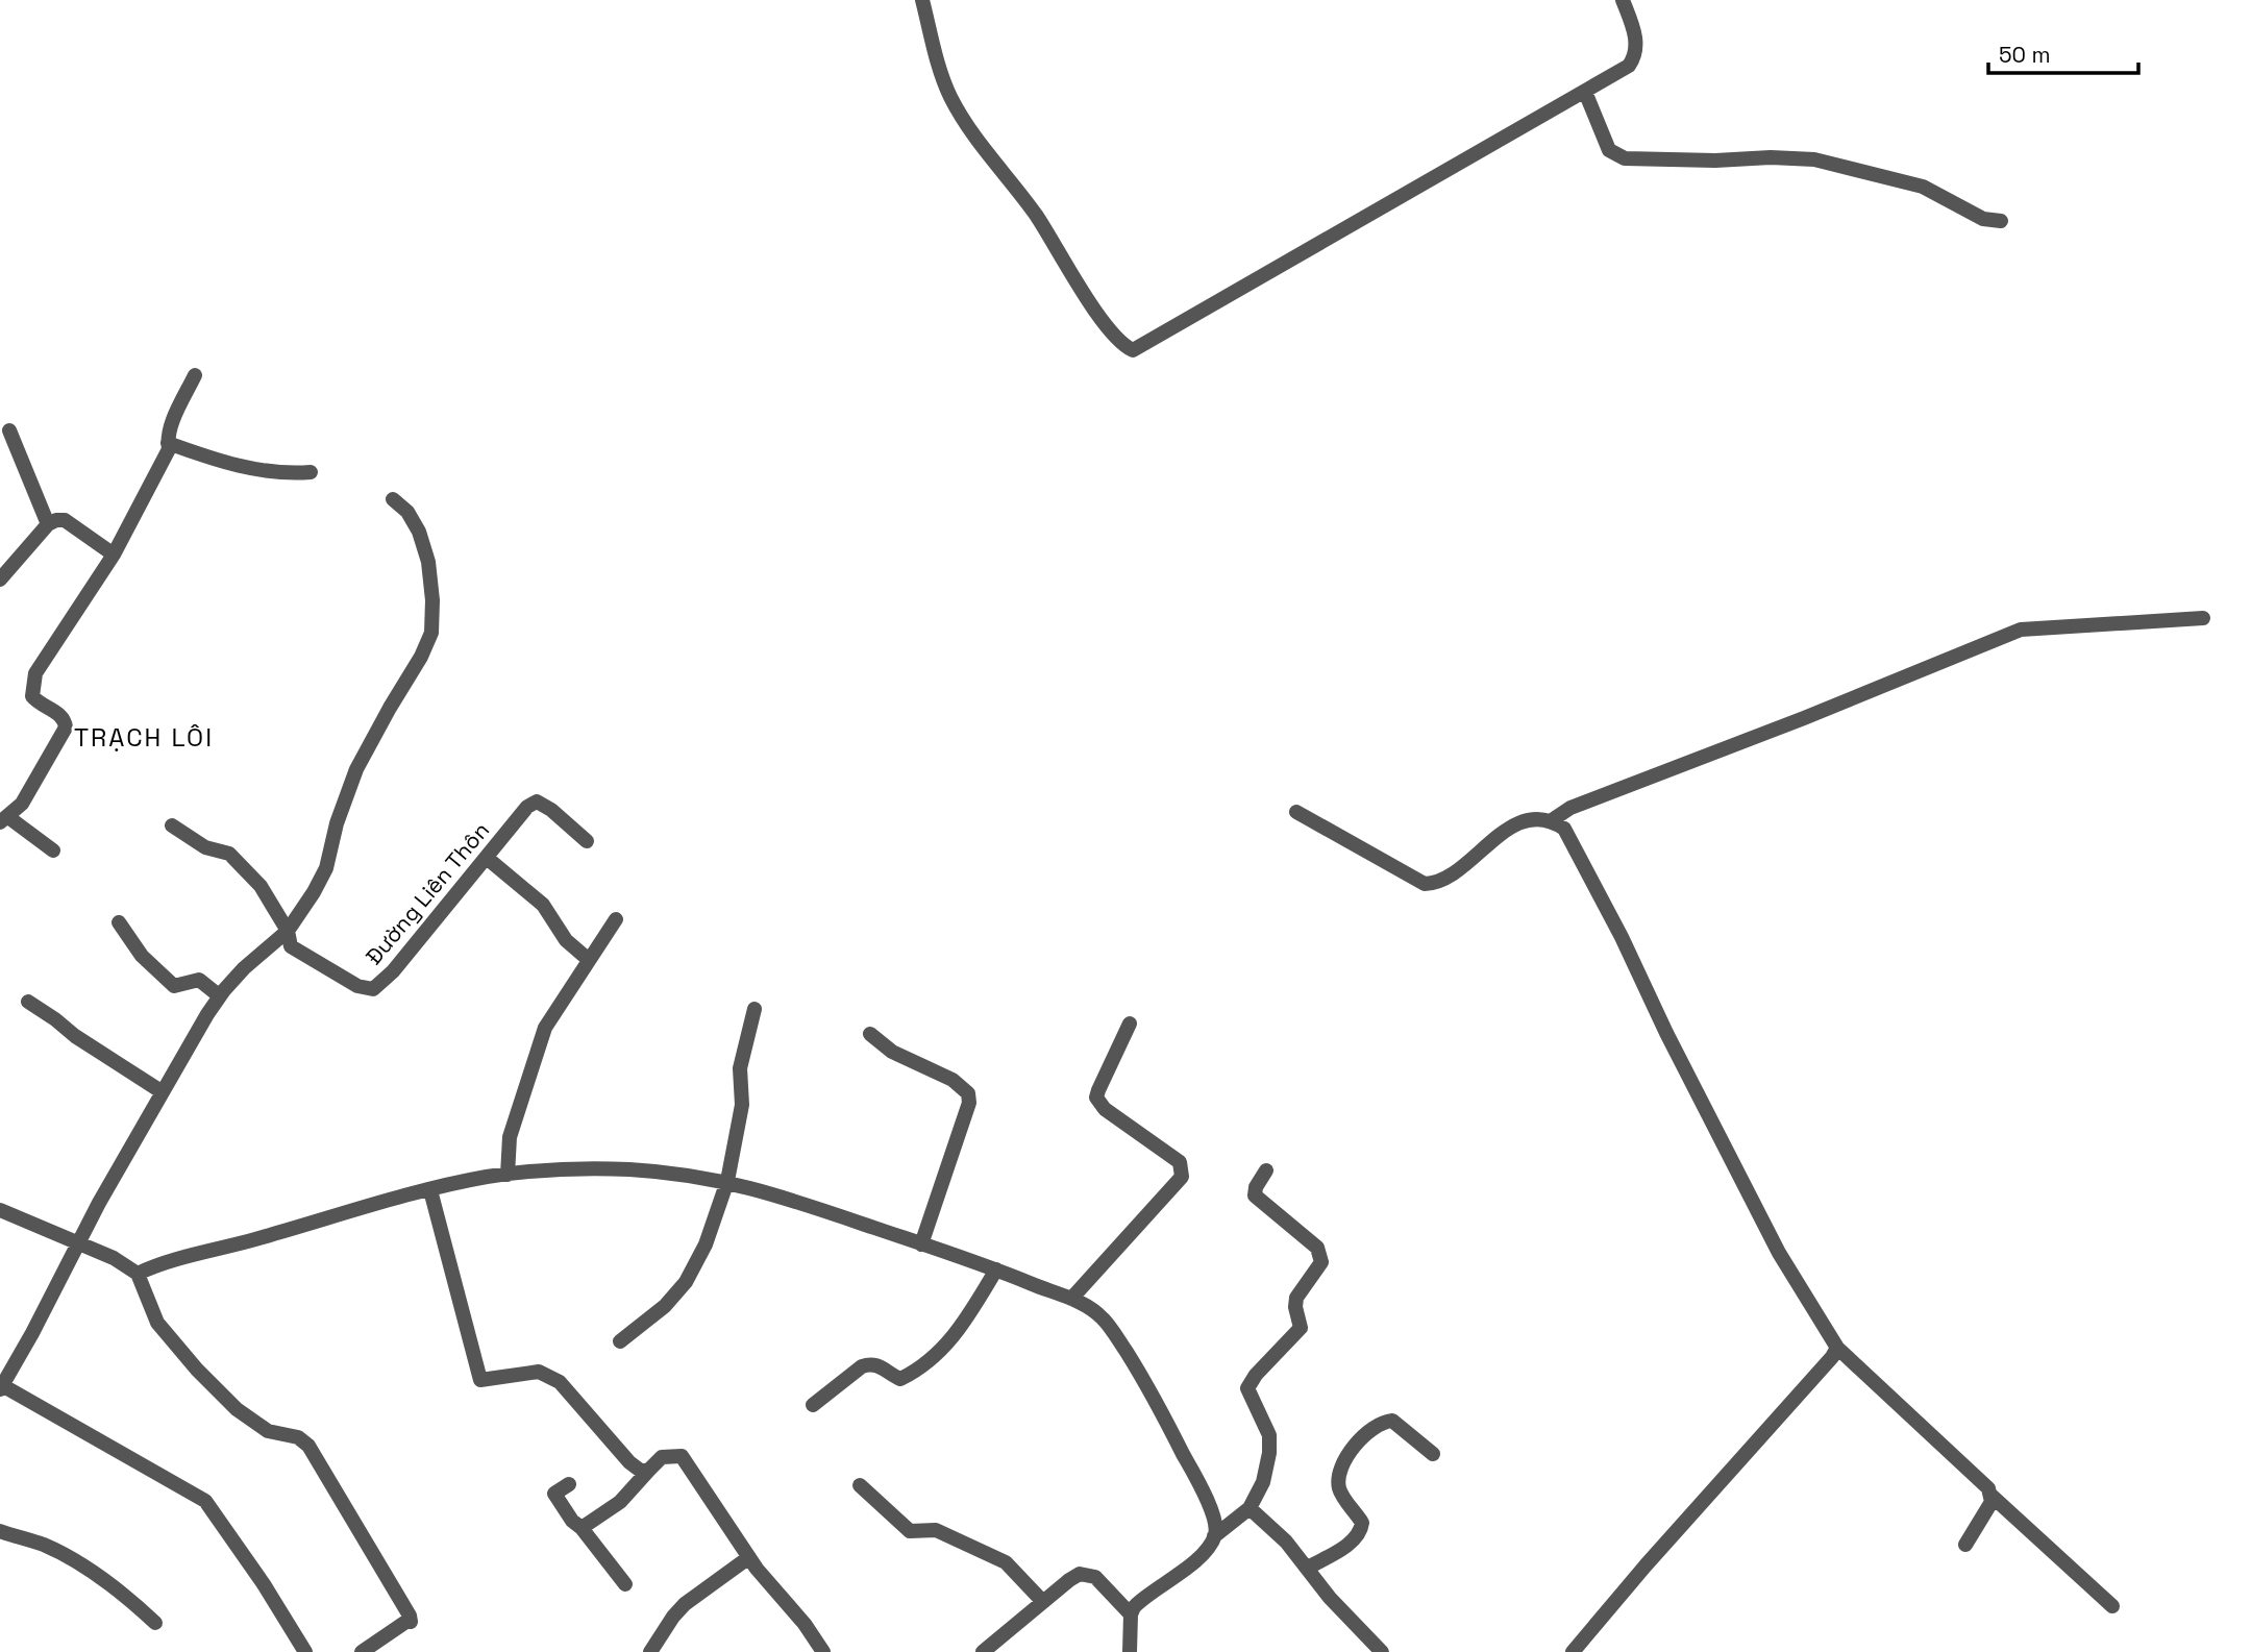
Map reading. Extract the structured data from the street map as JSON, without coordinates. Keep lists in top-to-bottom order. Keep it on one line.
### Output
{"streets":{"street":["Đường Liên Thôn"]},"districts":["TRẠCH LÔI"],"scale_bar":"50 m"}
